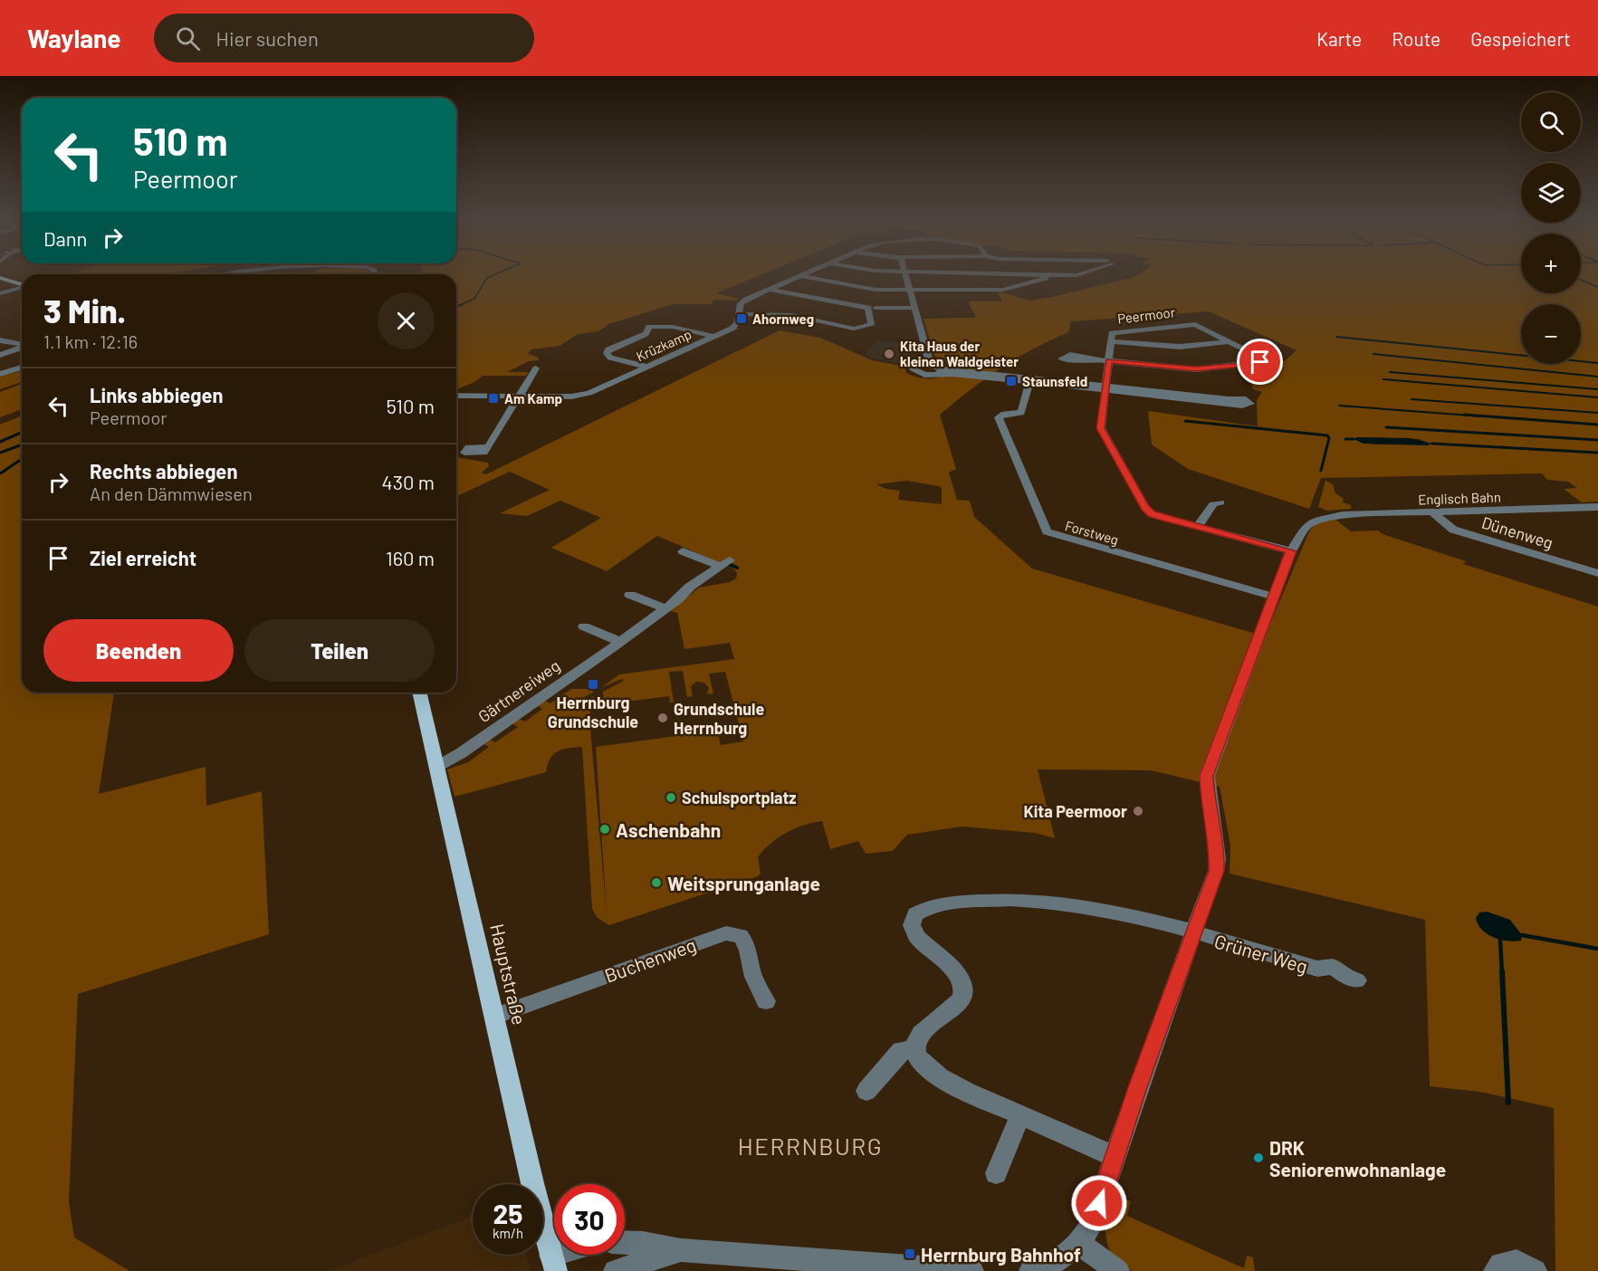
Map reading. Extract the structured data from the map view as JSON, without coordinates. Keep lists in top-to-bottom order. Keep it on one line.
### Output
{"streets":{"main road":["Hauptstraße"],"street":["Peermoor","Krüzkamp","Englisch Bahn","Forstweg","Dünenweg","Gärtnereiweg","Grüner Weg","Buchenweg"]},"crossings":[["Peermoor","Englisch Bahn"],["Englisch Bahn","Dünenweg"],["Gärtnereiweg","Hauptstraße"],["Buchenweg","Hauptstraße"]],"districts":["HERRNBURG"],"places":{"transit":["Ahornweg","Staunsfeld","Am Kamp","Herrnburg Grundschule","Herrnburg Bahnhof"],"other":["Kita Haus der kleinen Waldgeister","Grundschule Herrnburg","Schulsportplatz","Kita Peermoor","Aschenbahn","Weitsprunganlage","DRK Seniorenwohnanlage"]},"page":{"header":"Waylane","search":"Hier suchen","nav":["Karte","Route","Gespeichert"],"map_buttons":["+","−"],"turn":["510 m","Peermoor"],"then":"Dann","heading":["3 Min.","1.1 km · 12:16"],"list":[{"name":"Links abbiegen","note":"Peermoor","value":"510 m"},{"name":"Rechts abbiegen","note":"An den Dämmwiesen","value":"430 m"},{"name":"Ziel erreicht","value":"160 m"}],"buttons":["Beenden","Teilen"],"speed":"25 km/h","limit":"30"}}
